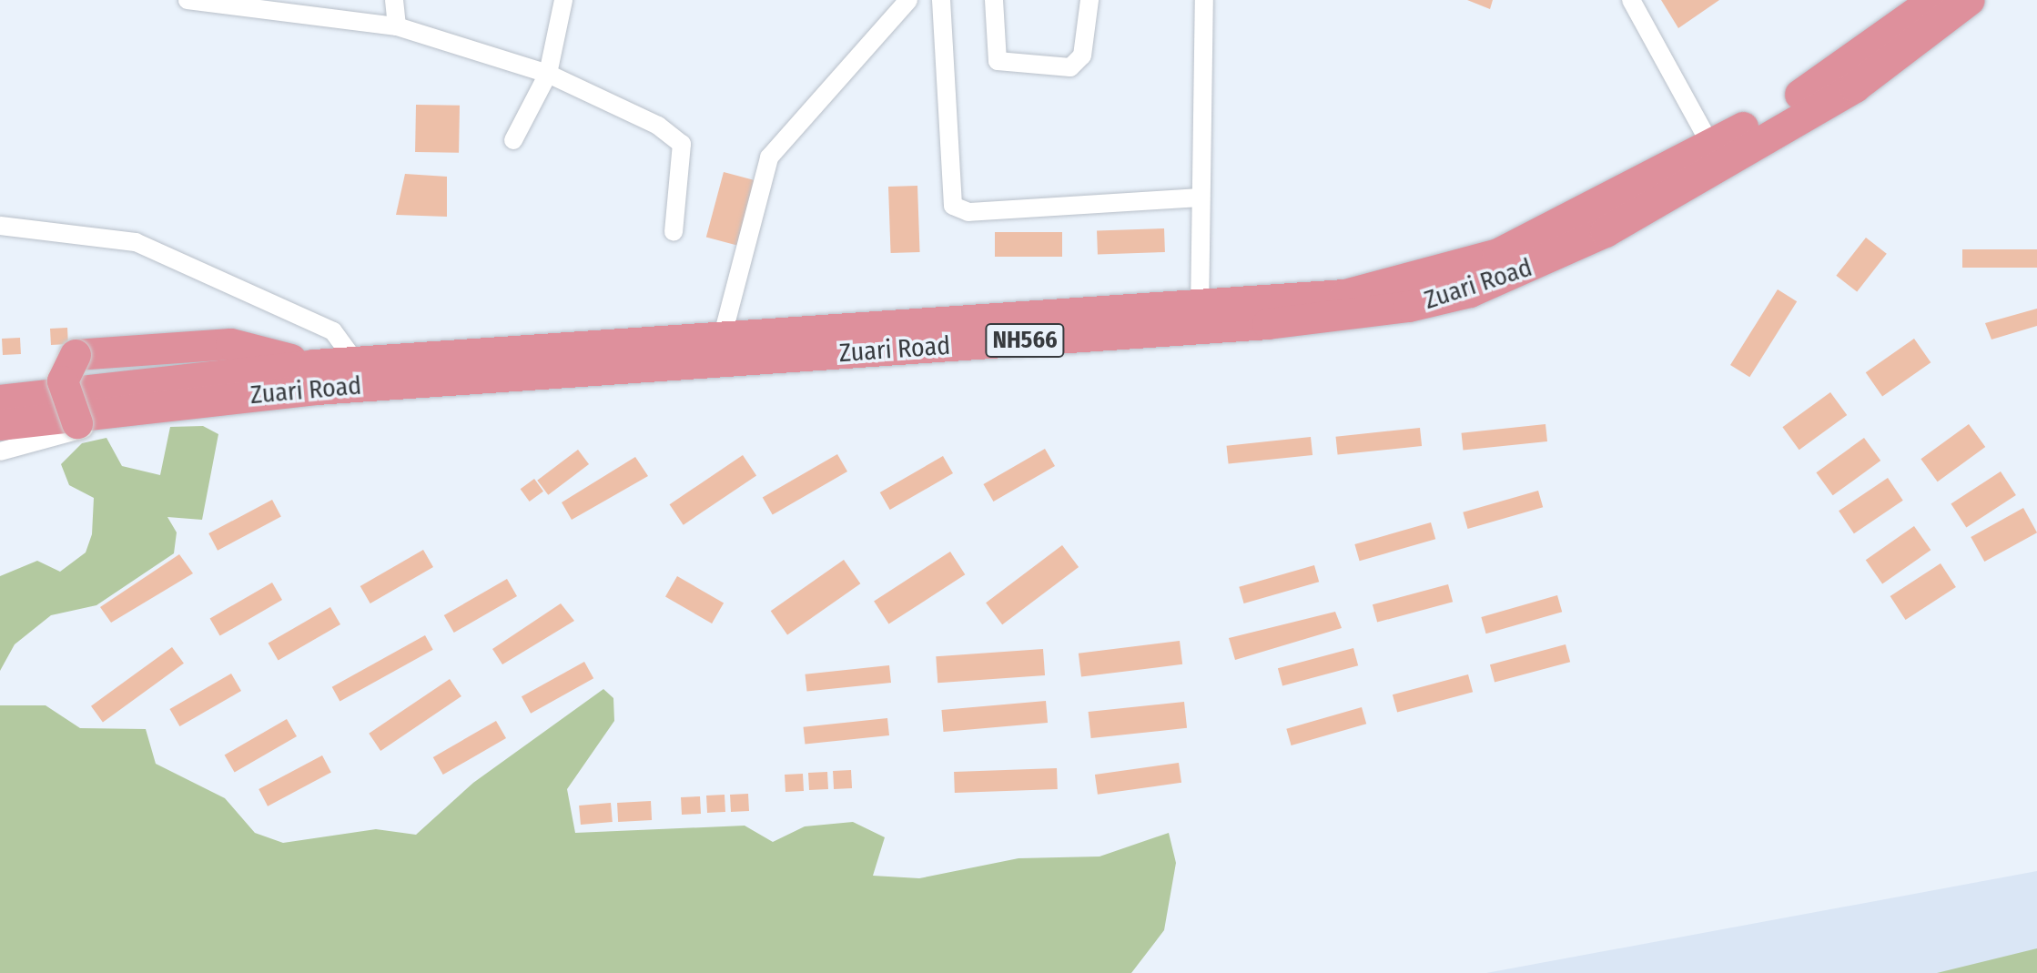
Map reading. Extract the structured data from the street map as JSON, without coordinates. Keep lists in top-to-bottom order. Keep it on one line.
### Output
{"streets":{"highway":["Zuari Road","NH566"]}}
